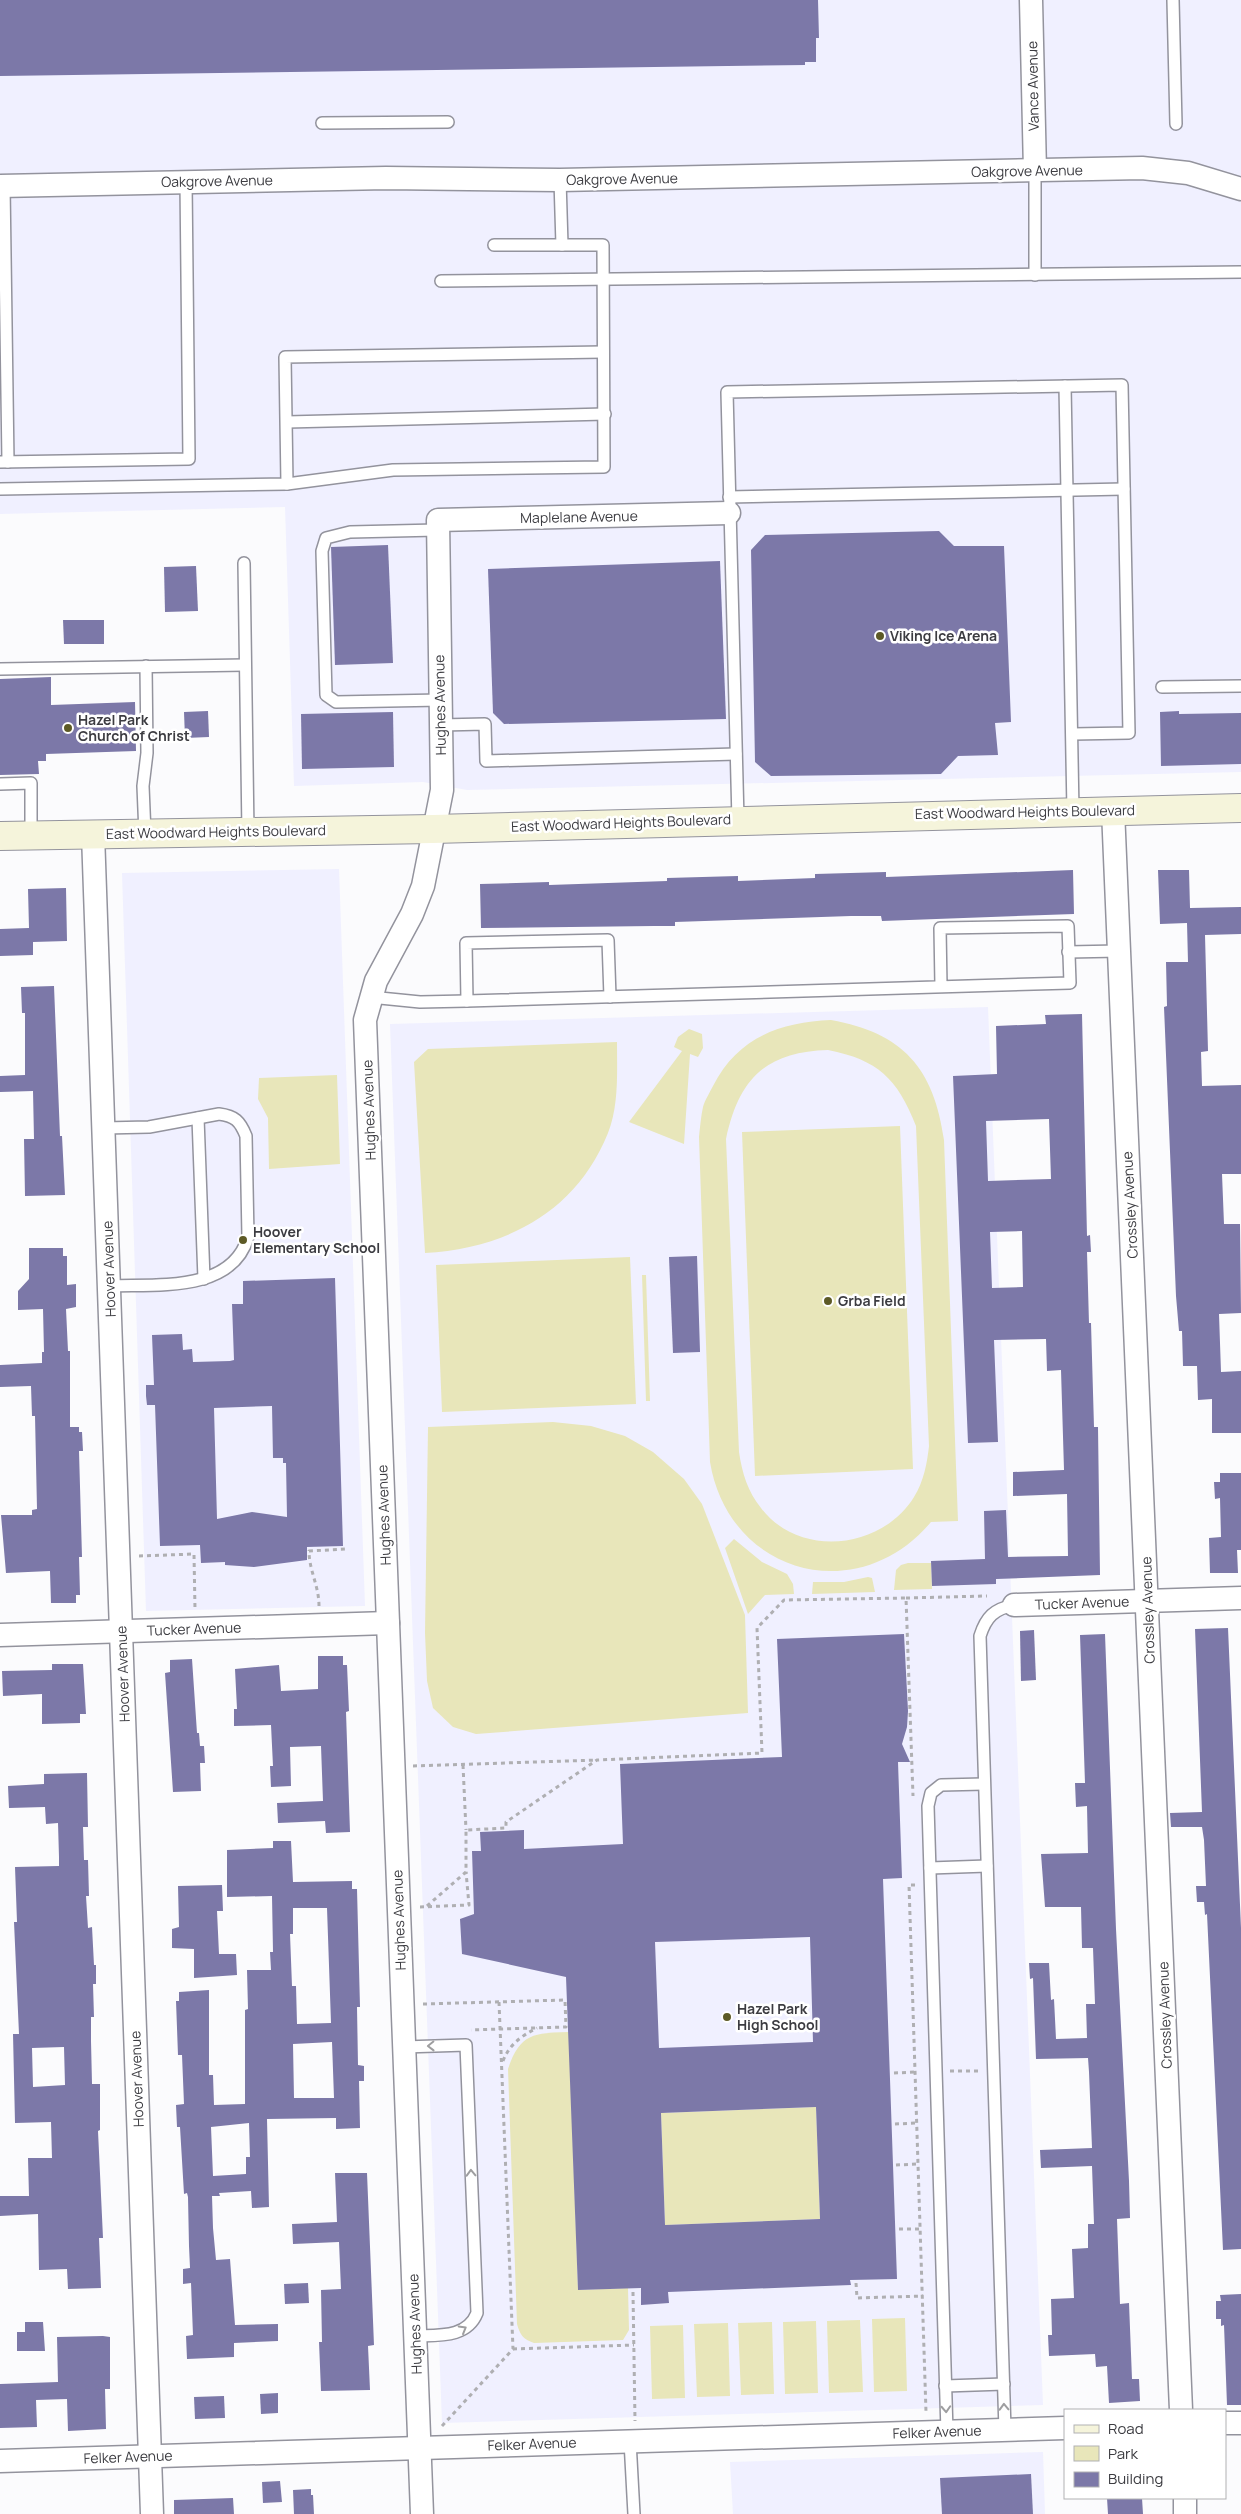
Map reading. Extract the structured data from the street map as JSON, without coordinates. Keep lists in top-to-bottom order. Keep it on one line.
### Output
{"streets":{"street":["Vance Avenue","Oakgrove Avenue","Maplelane Avenue","Hughes Avenue","East Woodward Heights Boulevard","Crossley Avenue","Hoover Avenue","Tucker Avenue","Felker Avenue"]},"crossings":[["Vance Avenue","Oakgrove Avenue"],["Maplelane Avenue","Hughes Avenue"],["Hughes Avenue","East Woodward Heights Boulevard"],["Hughes Avenue","Tucker Avenue"],["Hughes Avenue","Felker Avenue"],["East Woodward Heights Boulevard","Crossley Avenue"],["East Woodward Heights Boulevard","Hoover Avenue"],["Crossley Avenue","Tucker Avenue"],["Hoover Avenue","Tucker Avenue"],["Hoover Avenue","Felker Avenue"]],"places":["Viking Ice Arena","Hazel Park Church of Christ","Hoover Elementary School","Grba Field","Hazel Park High School"],"legend":["Road","Park","Building"]}
